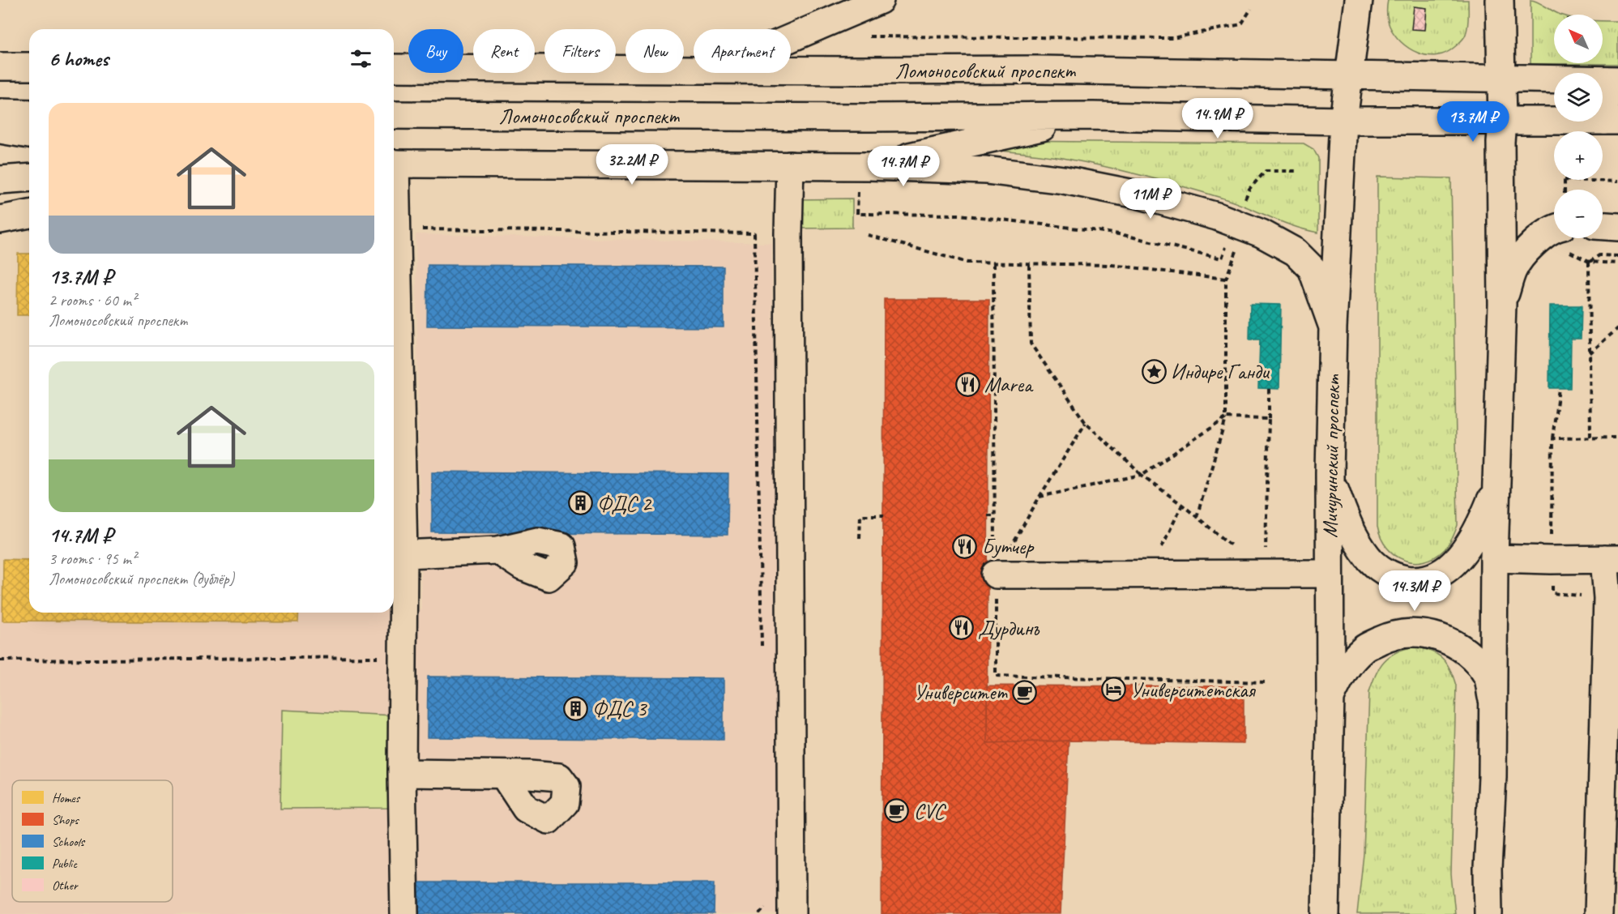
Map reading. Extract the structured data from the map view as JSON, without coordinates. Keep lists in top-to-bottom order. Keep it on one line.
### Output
{"streets":{"main road":["Ломоносовский проспект","Мичуринский проспект"]},"crossings":[["Ломоносовский проспект","Мичуринский проспект"]],"places":{"place":["Индире Ганди"],"restaurant":["Marea","Бутчер","Дурдинъ"],"building":["ФДС 2","ФДС 3"],"hotel":["Университетская"],"cafe":["Университет","CVC"]},"legend":["Homes","Shops","Schools","Public","Other"],"north":"top left","page":{"map_buttons":["+","−"],"chip":["Buy","Rent","Filters","New","Apartment"],"heading":"6 homes","list":[{"name":"13.7M ₽","note":"2 rooms · 60 m² · Ломоносовский проспект"},{"name":"14.7M ₽","note":"3 rooms · 95 m² · Ломоносовский проспект (дублёр)"}],"price":["14.9M ₽","13.7M ₽","32.2M ₽","14.7M ₽","11M ₽","14.3M ₽"]}}
